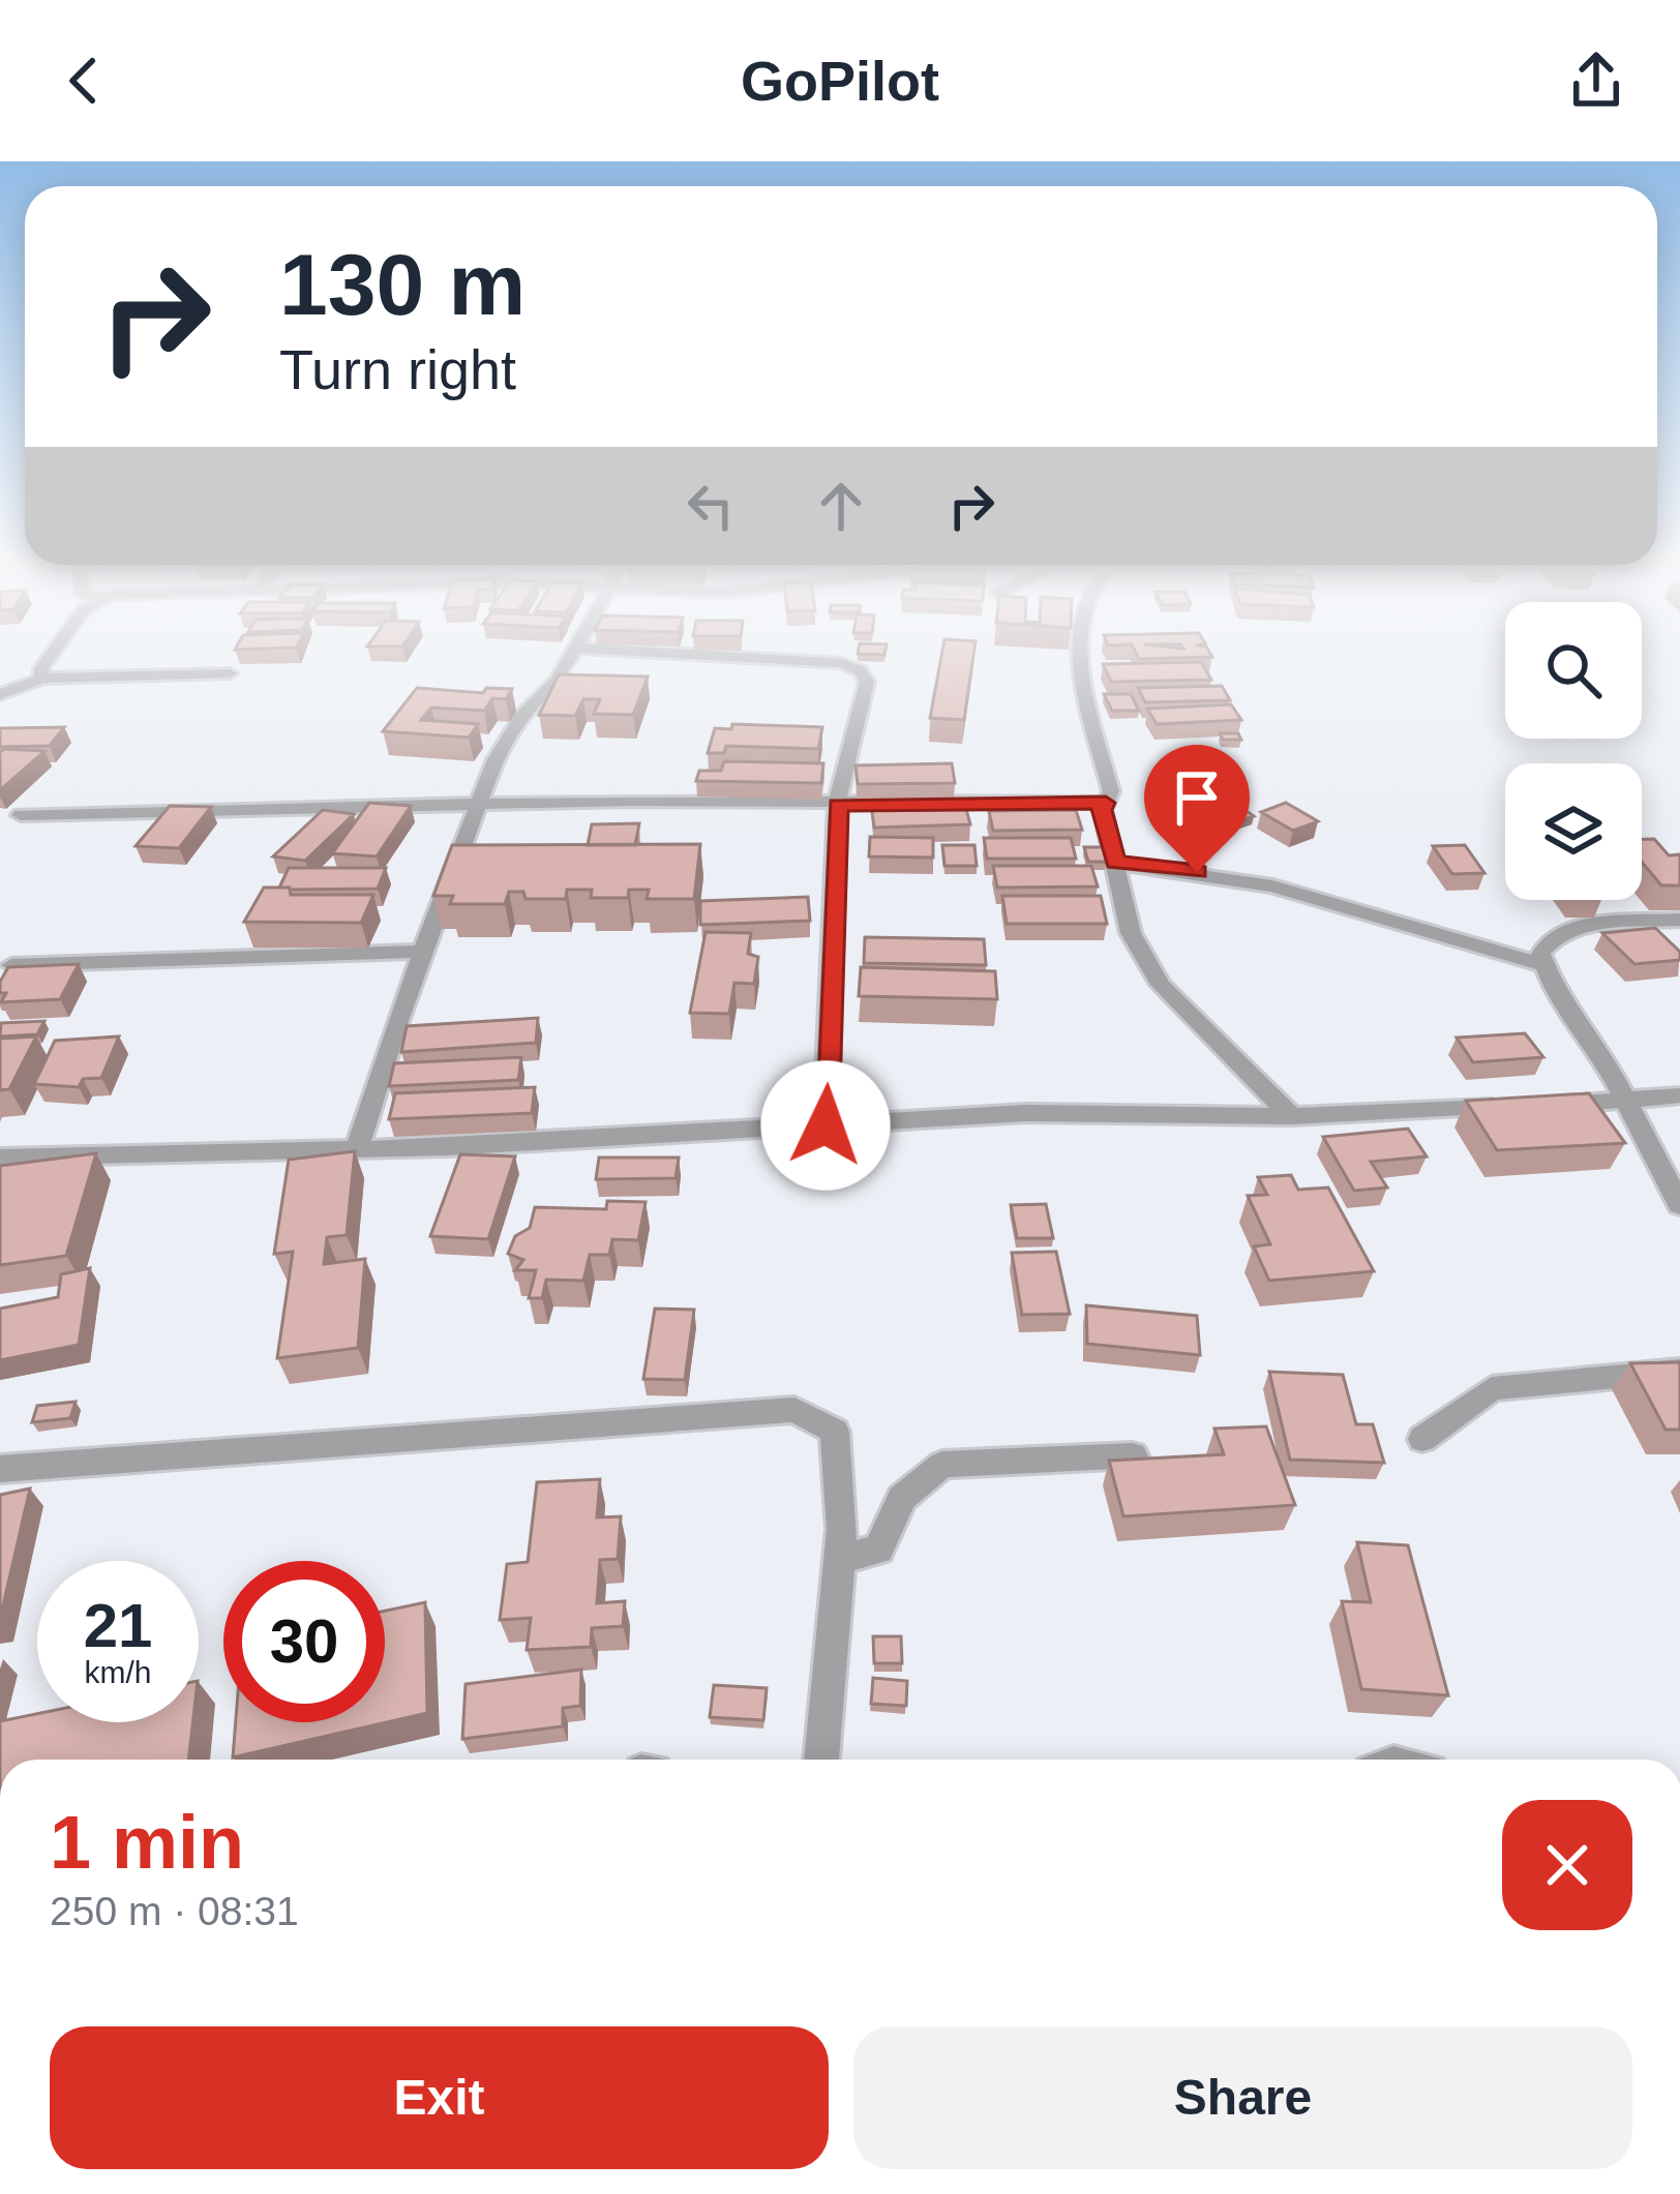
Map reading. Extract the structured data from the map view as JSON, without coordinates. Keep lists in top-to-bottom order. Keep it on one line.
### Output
{"page":{"header":"GoPilot","turn":["130 m","Turn right"],"speed":"21 km/h","limit":"30","heading":["1 min","250 m · 08:31"],"buttons":["Exit","Share"]}}
